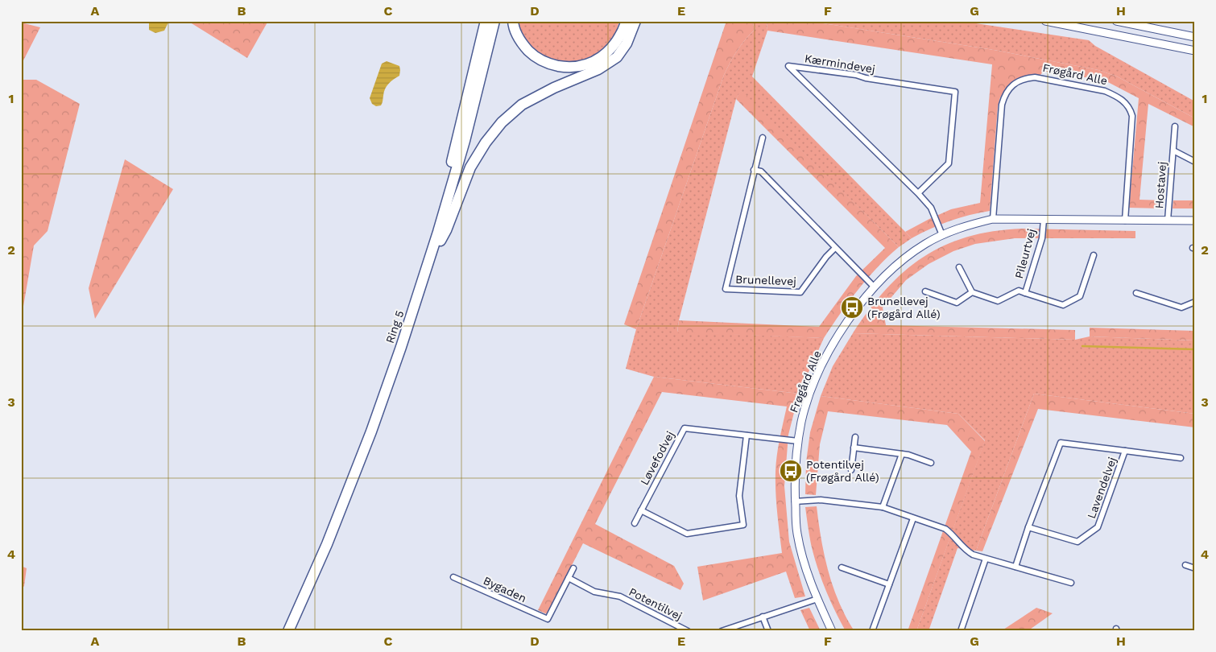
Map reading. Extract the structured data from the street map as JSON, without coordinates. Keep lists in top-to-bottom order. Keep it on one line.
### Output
{"streets":{"highway":["Ring 5"],"street":["Kærmindevej","Frøgård Alle","Hostavej","Pileurtvej","Brunellevej","Løvefodvej","Lavendelvej","Bygaden","Potentilvej"]},"crossings":[["Kærmindevej","Frøgård Alle"],["Frøgård Alle","Hostavej"],["Frøgård Alle","Pileurtvej"],["Frøgård Alle","Løvefodvej"],["Bygaden","Potentilvej"]],"places":{"bus stop":["Brunellevej (Frøgård Allé)","Potentilvej (Frøgård Allé)"]},"grid":{"columns":["A","B","C","D","E","F","G","H"],"rows":["1","2","3","4"]}}
